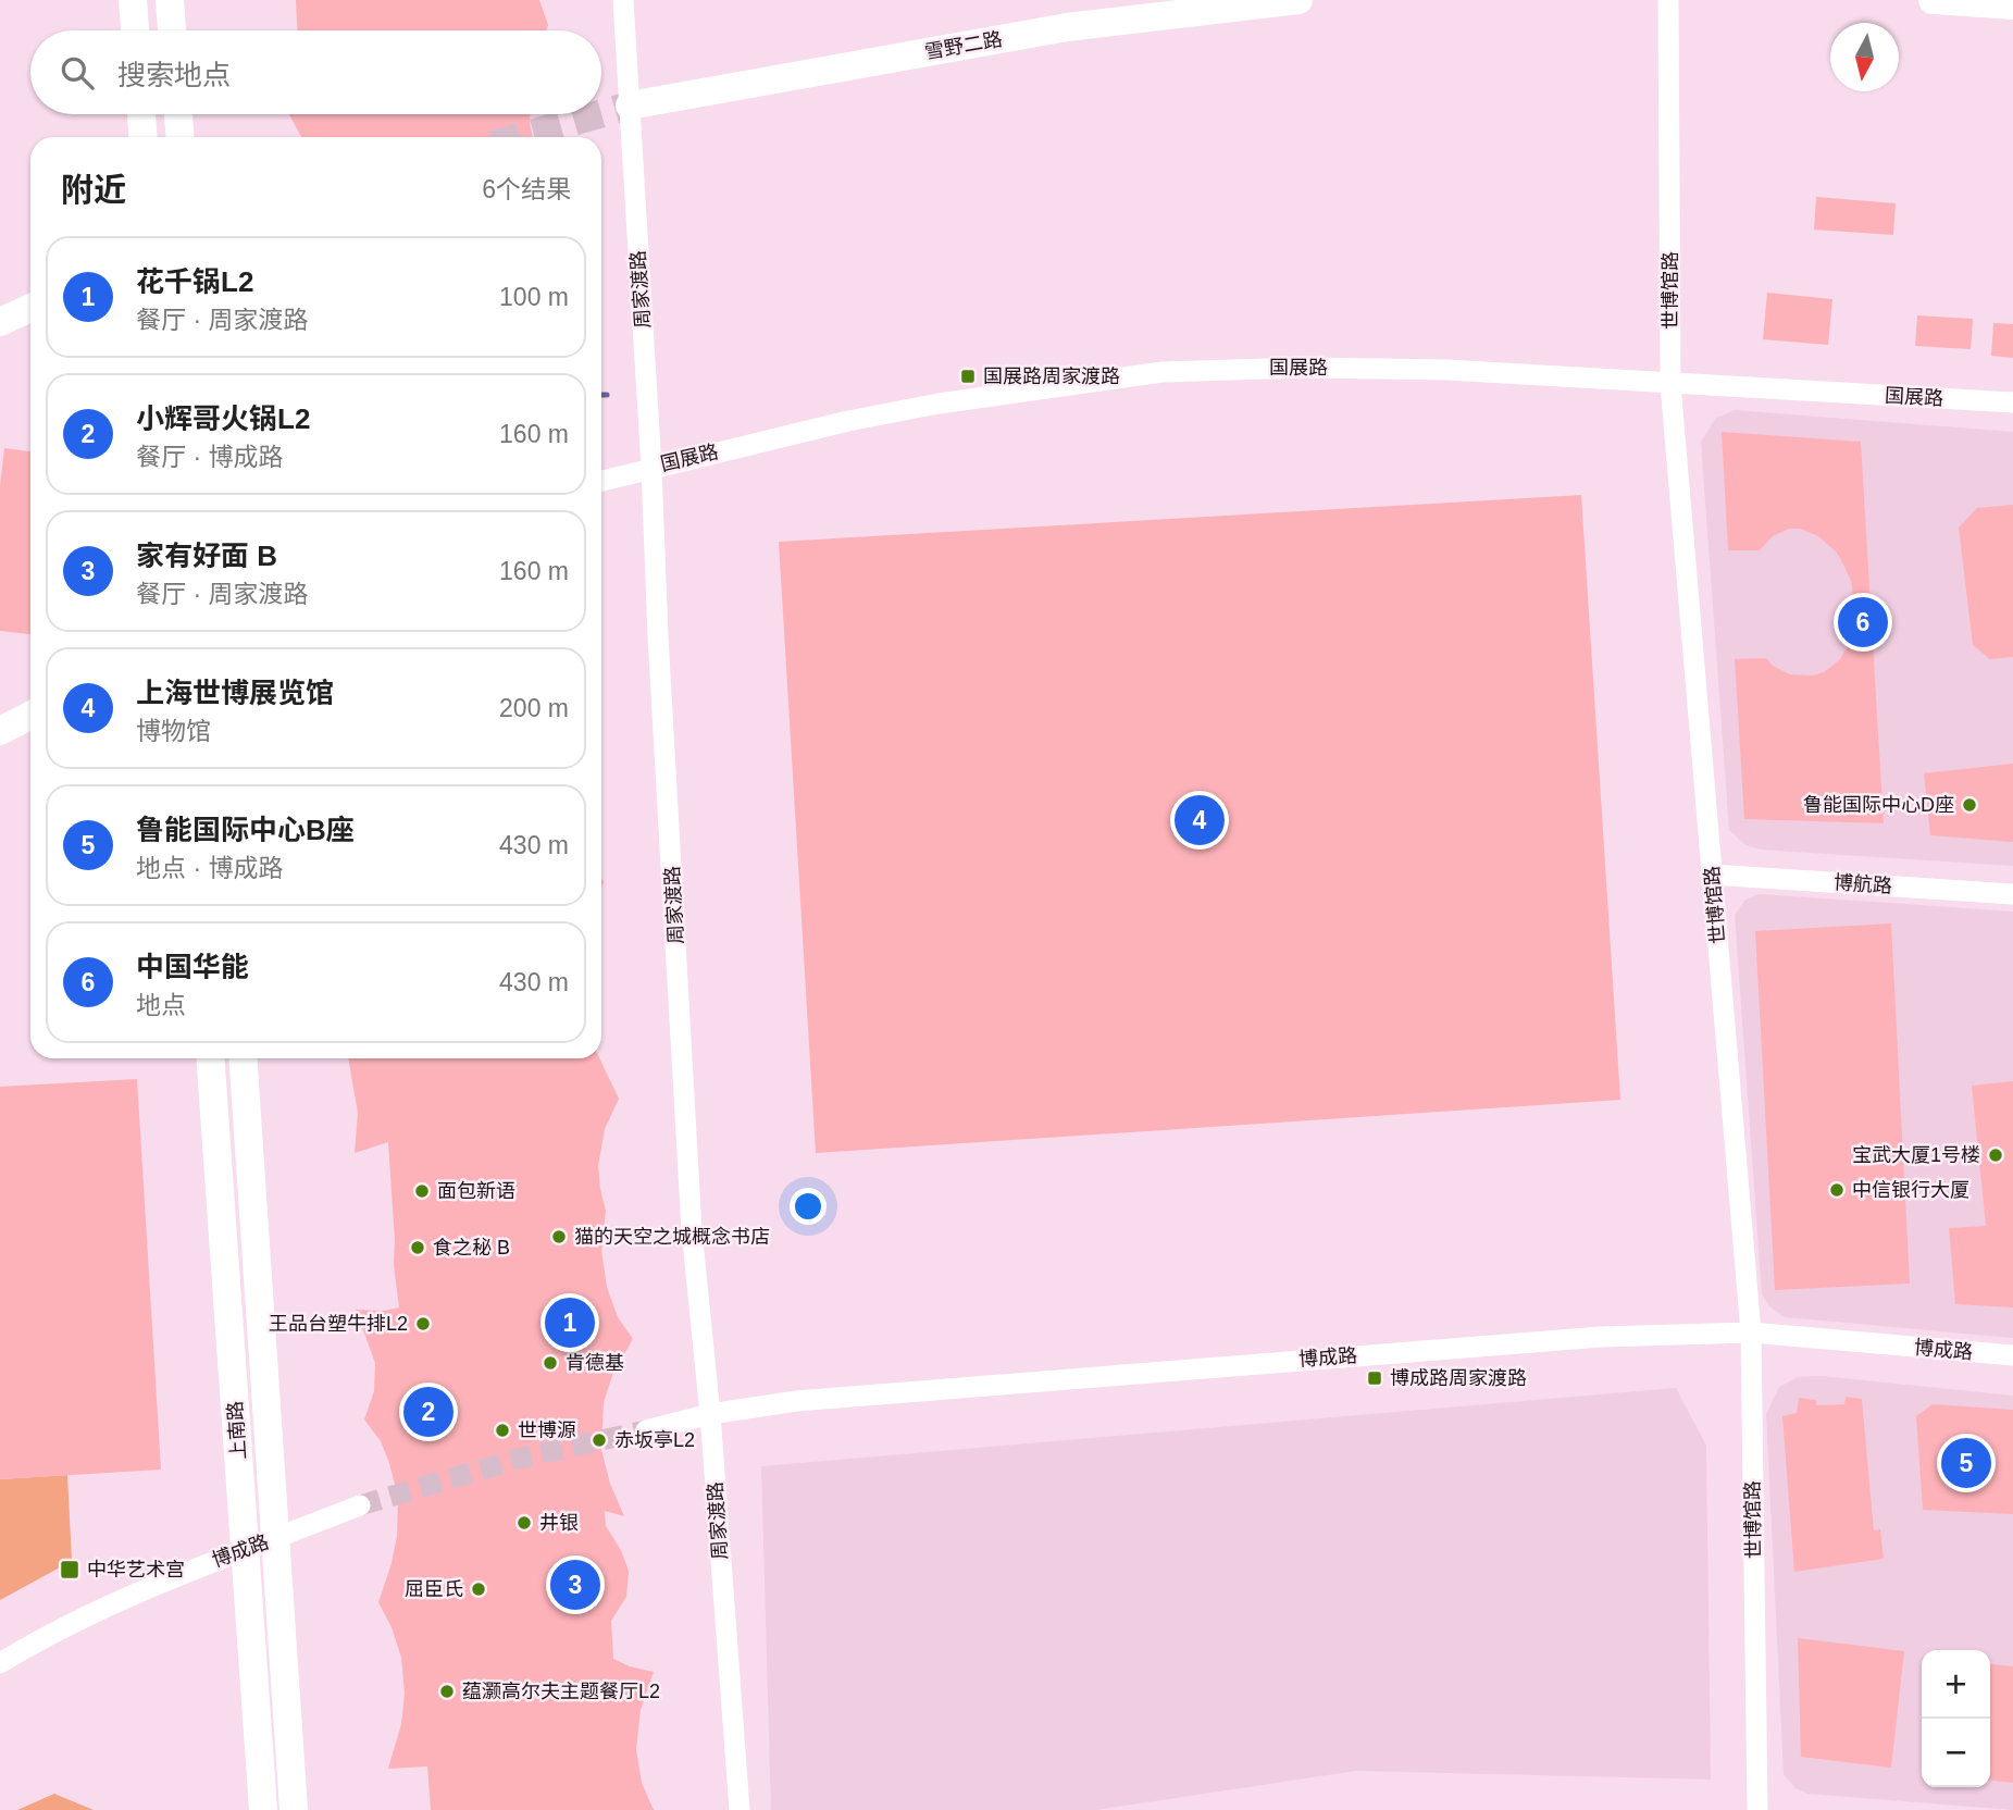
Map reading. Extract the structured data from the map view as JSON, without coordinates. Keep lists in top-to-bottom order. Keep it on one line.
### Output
{"streets":{"main road":["雪野二路","上南路"],"street":["周家渡路","世博馆路","国展路","博航路","博成路"]},"crossings":[["雪野二路","周家渡路"],["周家渡路","国展路"],["周家渡路","博成路"],["世博馆路","国展路"],["世博馆路","博航路"],["世博馆路","博成路"],["博成路","上南路"]],"places":{"transit":["国展路周家渡路","博成路周家渡路","中华艺术宫"],"other":["鲁能国际中心D座","宝武大厦1号楼","中信银行大厦","面包新语","猫的天空之城概念书店","食之秘 B","王品台塑牛排L2","肯德基","世博源","赤坂亭L2","井银","屈臣氏","蕴灏高尔夫主题餐厅L2"]},"north":"bottom","page":{"search":"搜索地点","heading":["附近","6个结果"],"list":[{"mark":"1","name":"花千锅L2","note":"餐厅 · 周家渡路","value":"100 m"},{"mark":"2","name":"小辉哥火锅L2","note":"餐厅 · 博成路","value":"160 m"},{"mark":"3","name":"家有好面 B","note":"餐厅 · 周家渡路","value":"160 m"},{"mark":"4","name":"上海世博展览馆","note":"博物馆","value":"200 m"},{"mark":"5","name":"鲁能国际中心B座","note":"地点 · 博成路","value":"430 m"},{"mark":"6","name":"中国华能","note":"地点","value":"430 m"}],"pins":["6","4","1","2","5","3"],"map_buttons":["+","−"]}}
